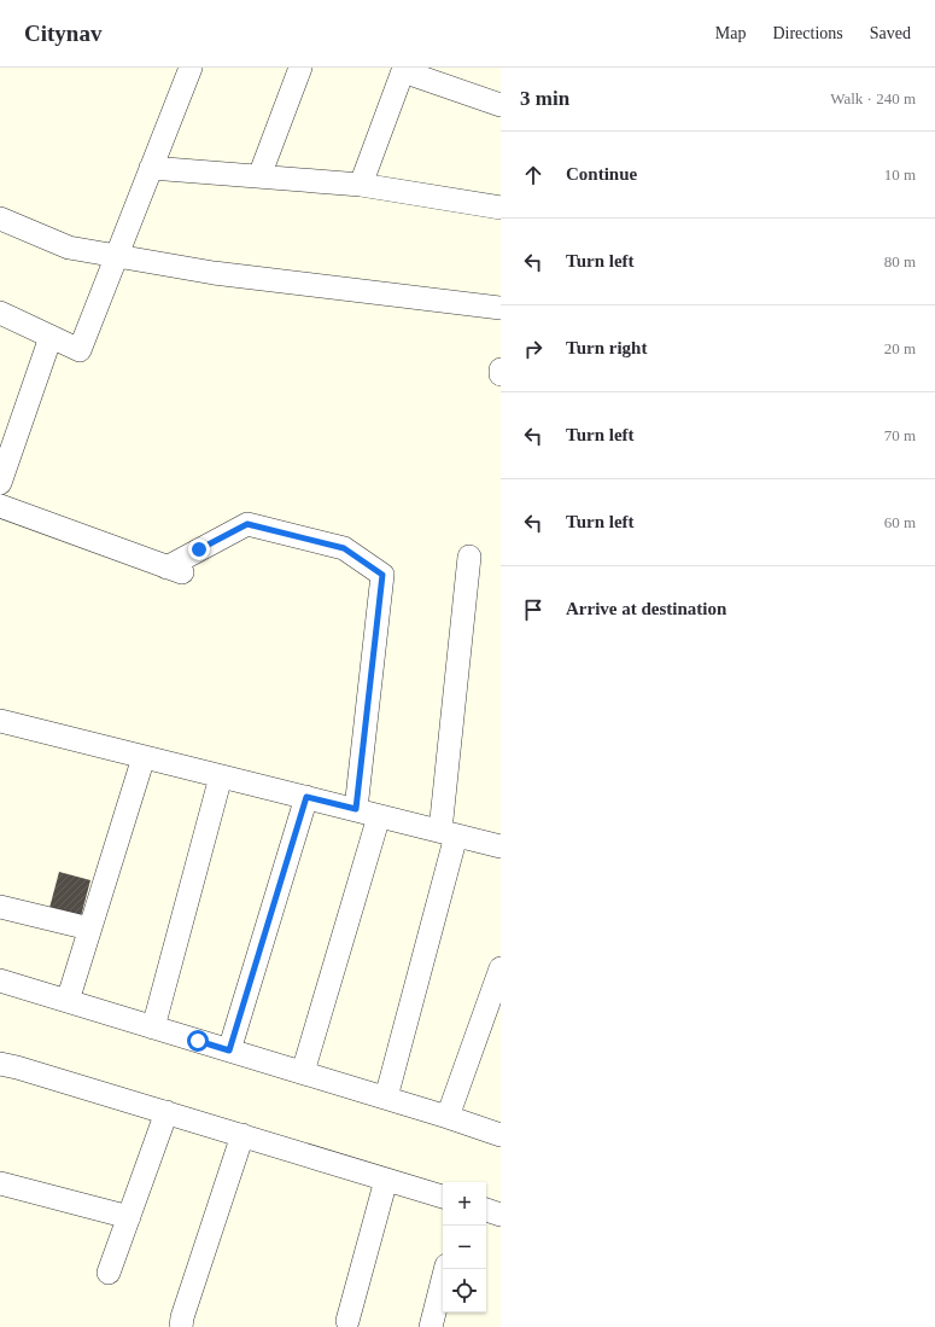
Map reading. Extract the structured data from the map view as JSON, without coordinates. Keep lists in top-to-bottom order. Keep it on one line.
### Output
{"page":{"header":"Citynav","nav":["Map","Directions","Saved"],"heading":["3 min","Walk · 240 m"],"list":[["Continue","10 m"],["Turn left","80 m"],["Turn right","20 m"],["Turn left","70 m"],["Turn left","60 m"],"Arrive at destination"],"map_buttons":["+","−"]}}
